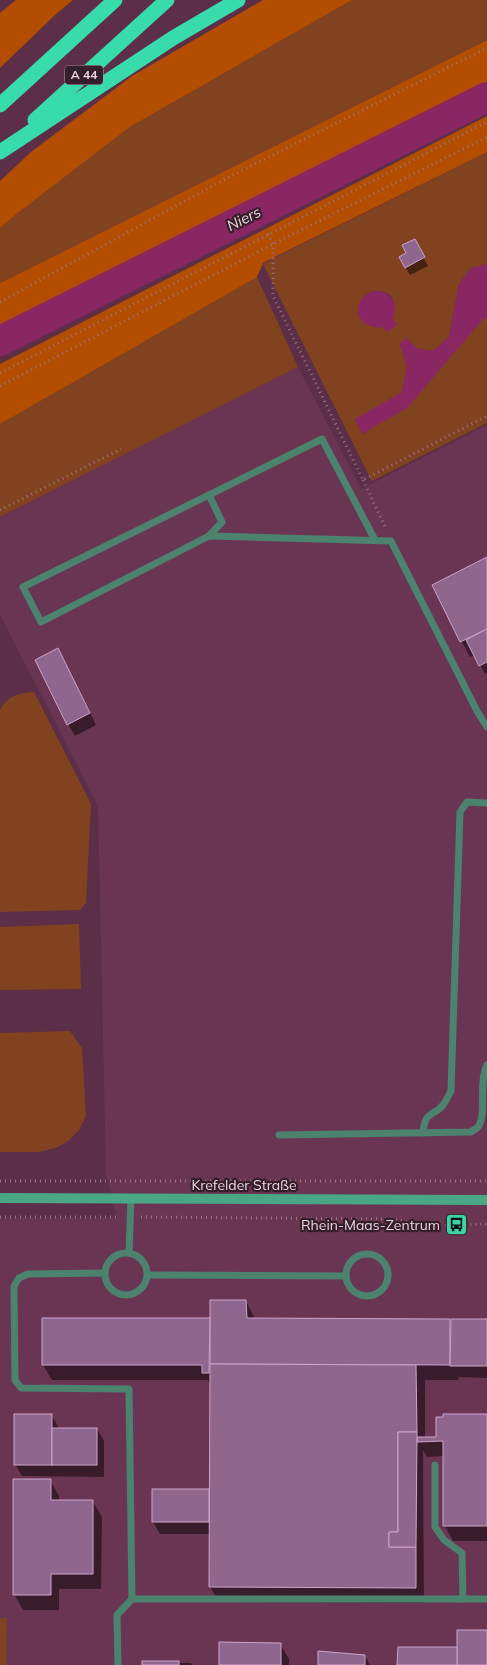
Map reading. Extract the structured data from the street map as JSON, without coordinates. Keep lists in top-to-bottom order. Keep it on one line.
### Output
{"streets":{"highway":["A 44"],"street":["Krefelder Straße"]},"water":["Niers"],"places":{"bus stop":["Rhein-Maas-Zentrum"]}}
